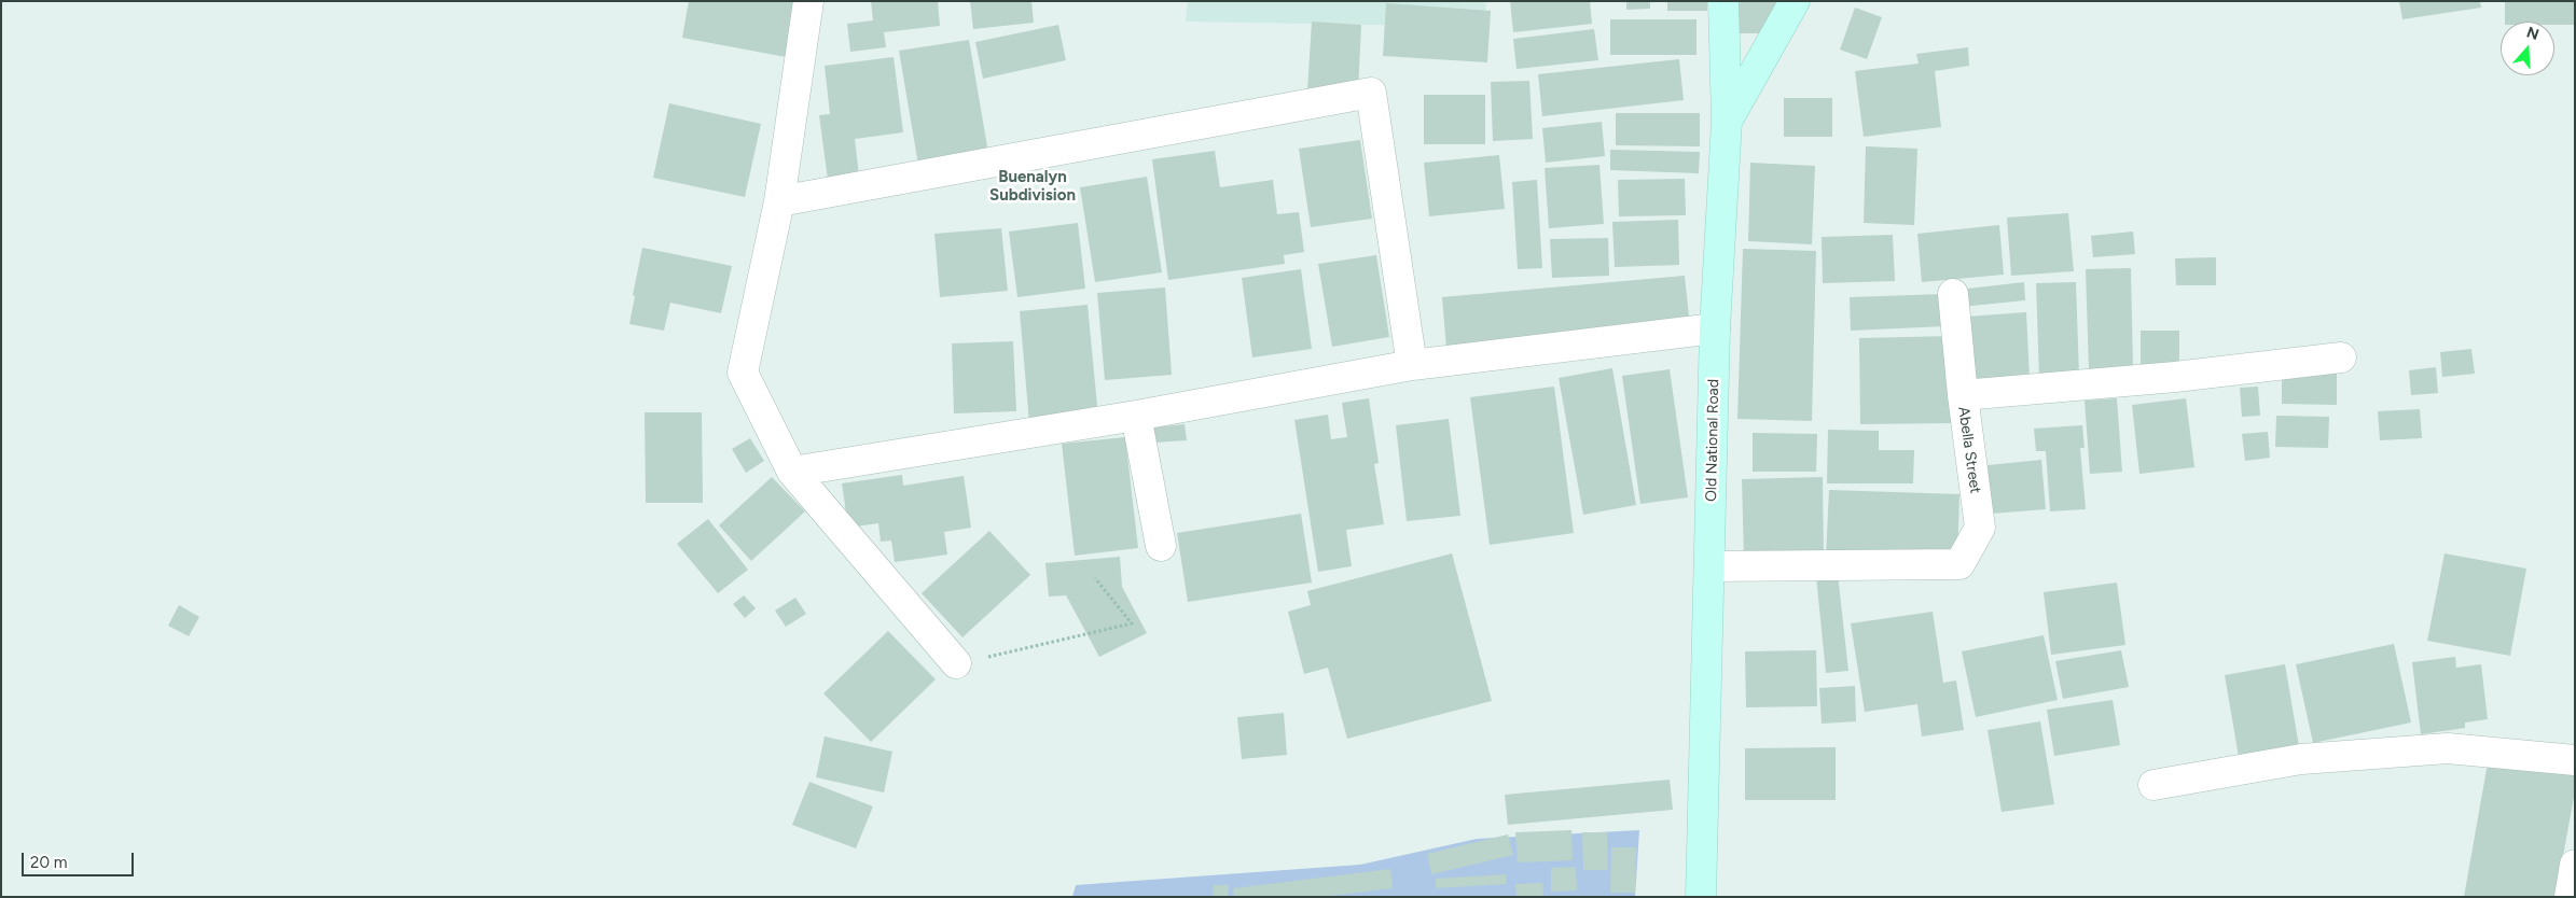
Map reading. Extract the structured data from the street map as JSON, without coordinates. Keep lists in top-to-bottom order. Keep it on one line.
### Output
{"streets":{"main road":["Old National Road"],"street":["Abella Street"]},"crossings":[["Old National Road","Abella Street"]],"districts":["Buenalyn Subdivision"],"scale_bar":"20 m","north":"top"}
